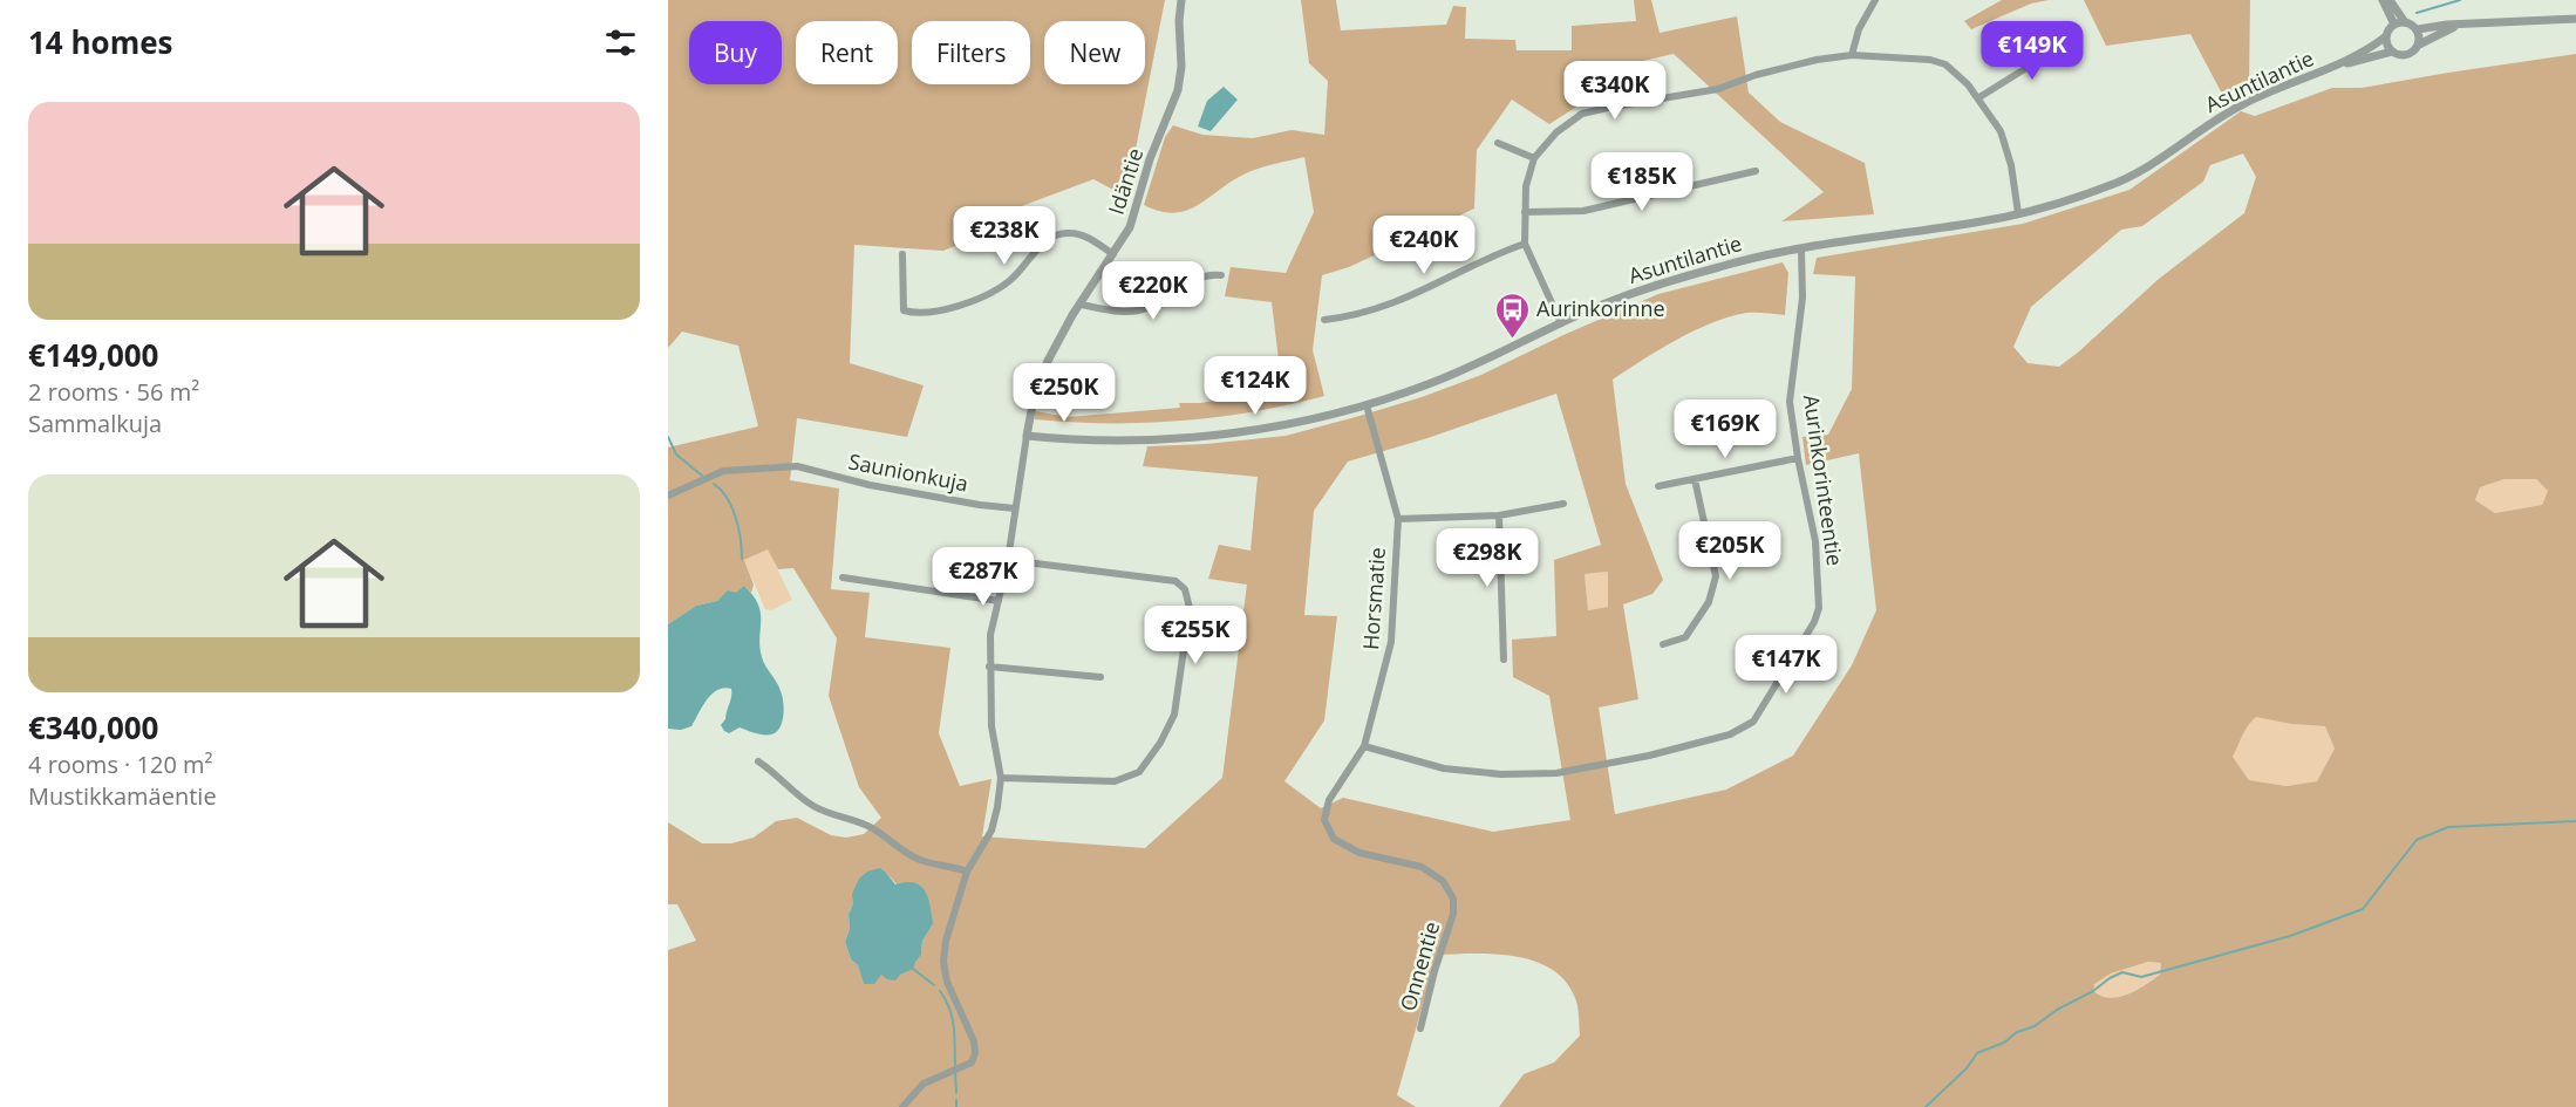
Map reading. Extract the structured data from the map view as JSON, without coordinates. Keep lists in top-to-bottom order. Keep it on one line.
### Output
{"streets":{"street":["Asuntilantie","Idäntie","Saunionkuja","Aurinkorinteentie","Horsmatie","Onnentie"]},"crossings":[["Asuntilantie","Idäntie"],["Asuntilantie","Aurinkorinteentie"],["Asuntilantie","Horsmatie"],["Aurinkorinteentie","Horsmatie"],["Horsmatie","Onnentie"]],"places":{"bus stop":["Aurinkorinne"]},"page":{"heading":"14 homes","price":["€149K","€340K","€185K","€238K","€240K","€220K","€124K","€250K","€169K","€205K","€298K","€287K","€255K","€147K"],"chip":["Buy","Rent","Filters","New"],"list":[{"name":"€149,000","note":"2 rooms · 56 m² · Sammalkuja"},{"name":"€340,000","note":"4 rooms · 120 m² · Mustikkamäentie"}]}}
